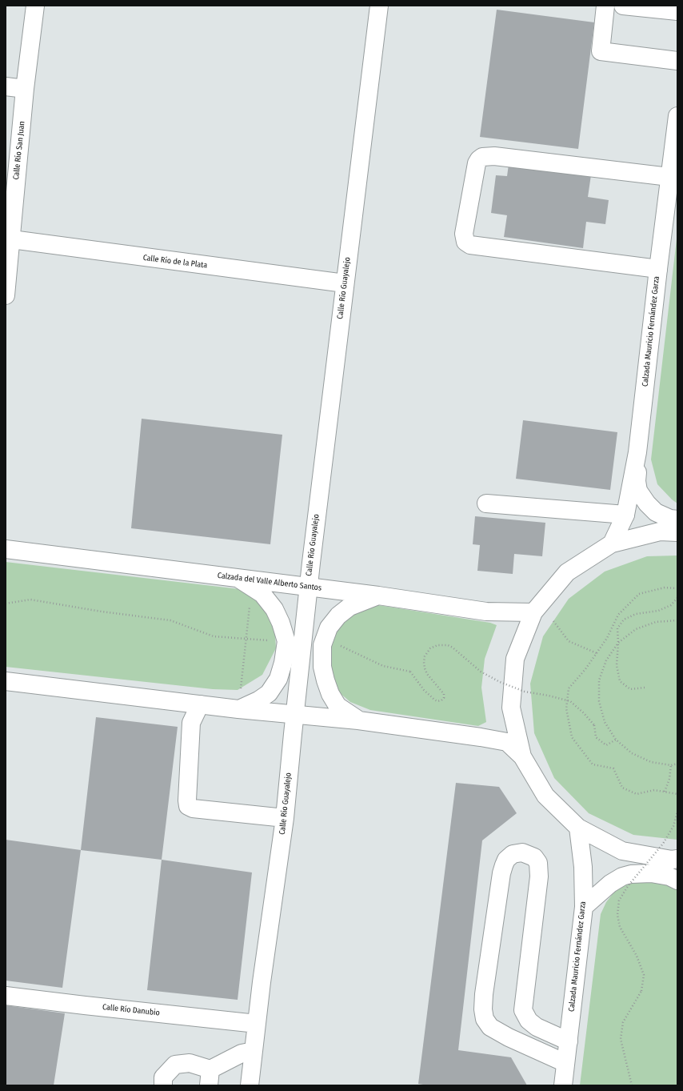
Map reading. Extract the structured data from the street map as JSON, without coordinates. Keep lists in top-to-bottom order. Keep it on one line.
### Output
{"streets":{"main road":["Calle Río San Juan","Calle Río de la Plata","Calle Río Guayalejo","Calzada Mauricio Fernández Garza","Calzada del Valle Alberto Santos","Calle Río Danubio"]},"crossings":[["Calle Río San Juan","Calle Río de la Plata"],["Calle Río de la Plata","Calle Río Guayalejo"],["Calle Río Guayalejo","Calzada del Valle Alberto Santos"],["Calle Río Guayalejo","Calle Río Danubio"]]}
